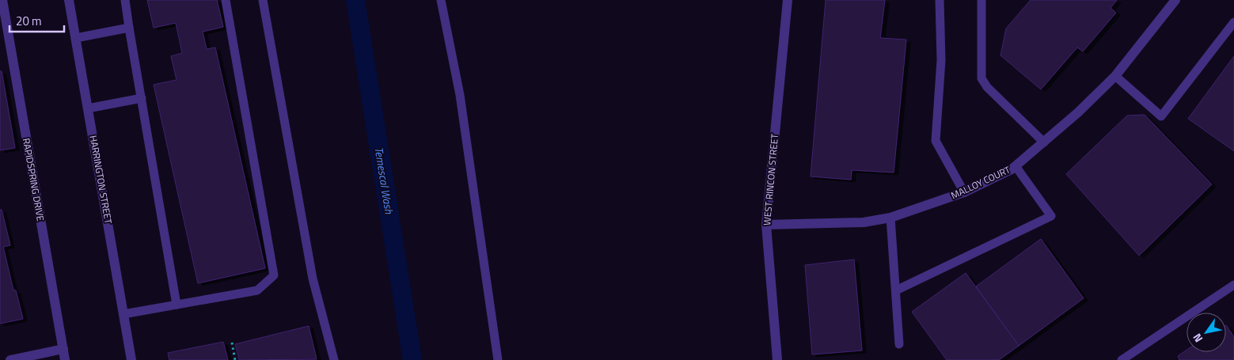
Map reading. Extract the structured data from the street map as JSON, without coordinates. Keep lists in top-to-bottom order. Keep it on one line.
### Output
{"streets":{"street":["RAPIDSPRING DRIVE","HARRINGTON STREET","WEST RINCON STREET","MALLOY COURT"]},"crossings":[["WEST RINCON STREET","MALLOY COURT"]],"water":["Temescal Wash"],"scale_bar":"20 m","north":"bottom left"}
